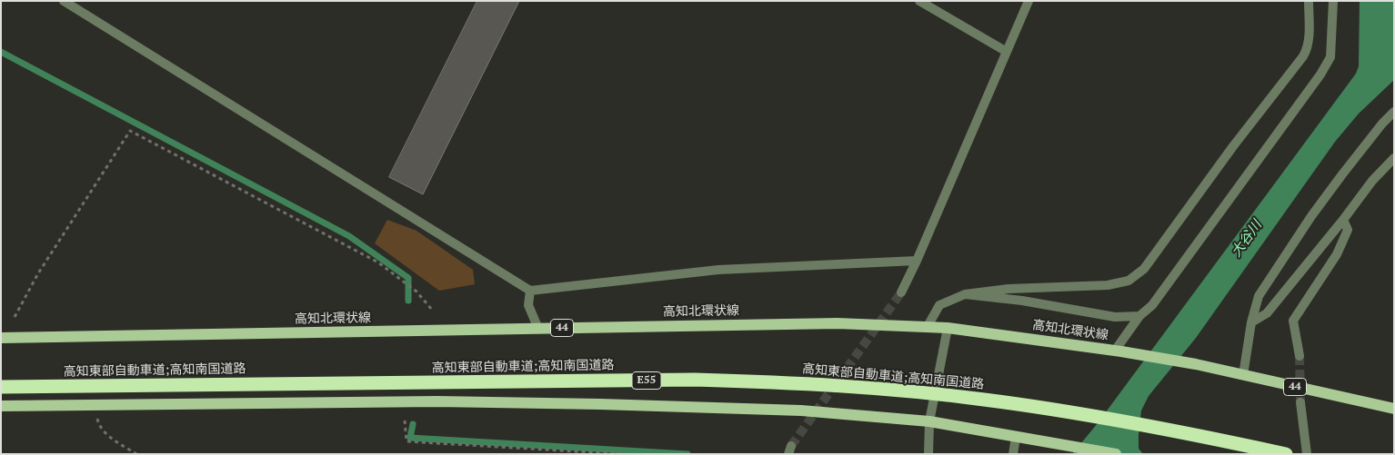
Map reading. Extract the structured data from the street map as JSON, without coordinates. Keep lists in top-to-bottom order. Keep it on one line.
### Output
{"streets":{"highway":["高知東部自動車道;高知南国道路","E55"],"main road":["高知北環状線","44"]},"water":["大谷川"]}
